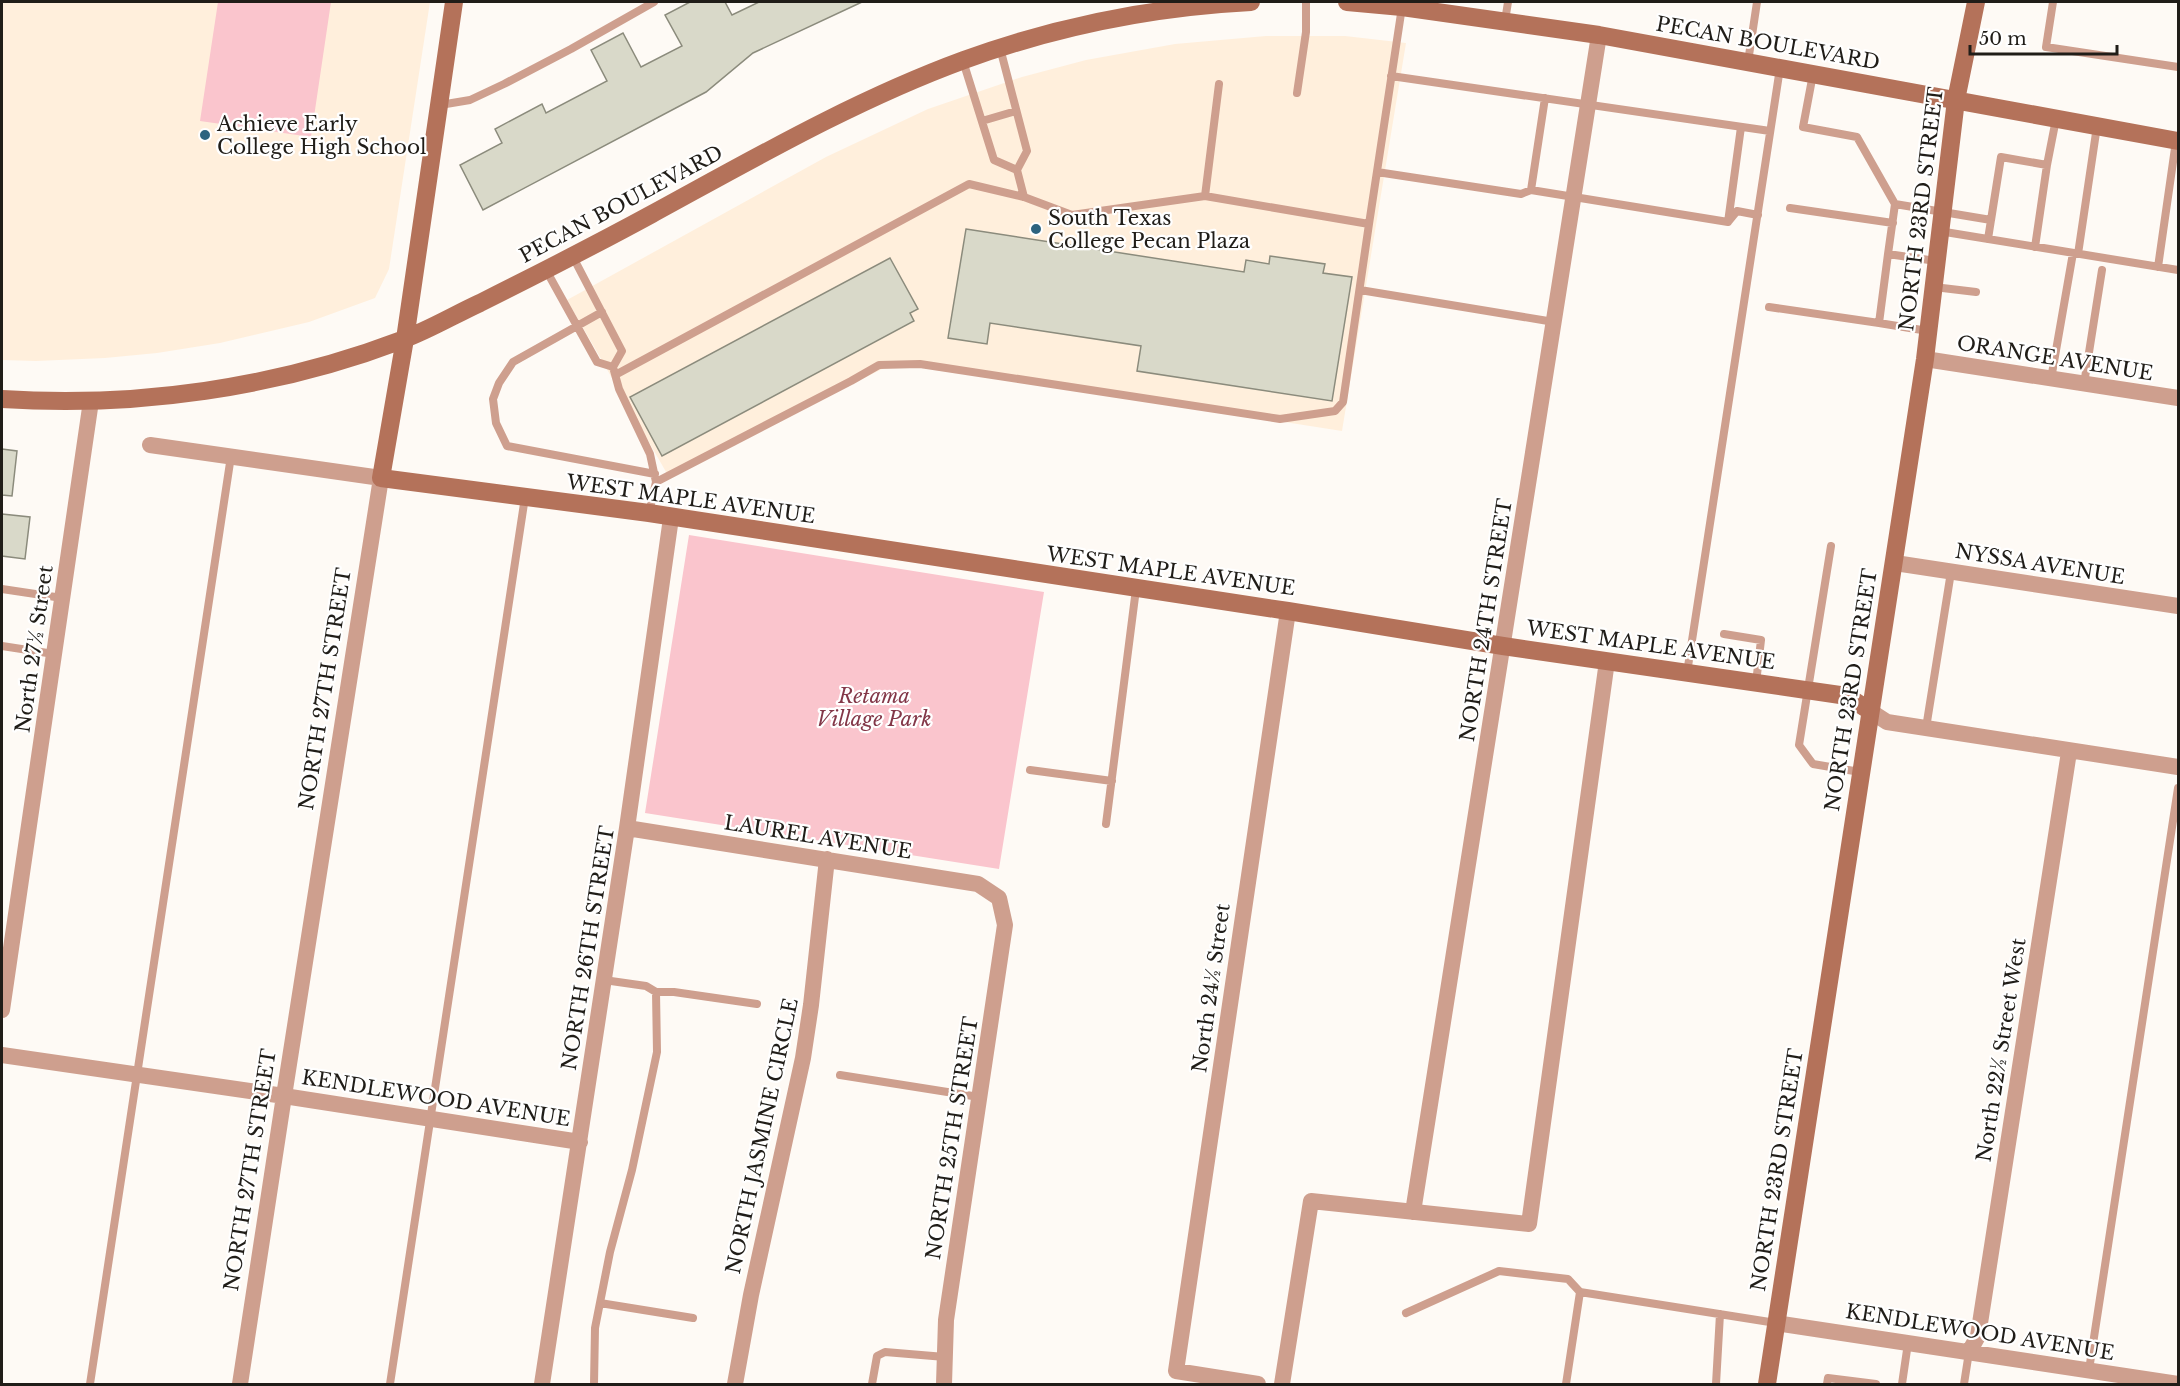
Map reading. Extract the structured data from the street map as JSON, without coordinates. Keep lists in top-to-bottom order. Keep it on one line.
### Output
{"streets":{"main road":["PECAN BOULEVARD","NORTH 23RD STREET","WEST MAPLE AVENUE","NORTH 27TH STREET"],"street":["ORANGE AVENUE","NYSSA AVENUE","NORTH 24TH STREET","North 27½ Street","LAUREL AVENUE","NORTH 26TH STREET","North 24½ Street","North 22½ Street West","KENDLEWOOD AVENUE","NORTH JASMINE CIRCLE","NORTH 25TH STREET"]},"crossings":[["PECAN BOULEVARD","NORTH 23RD STREET"],["PECAN BOULEVARD","NORTH 24TH STREET"],["PECAN BOULEVARD","North 27½ Street"],["PECAN BOULEVARD","NORTH 27TH STREET"],["NORTH 23RD STREET","ORANGE AVENUE"],["NORTH 23RD STREET","WEST MAPLE AVENUE"],["NORTH 23RD STREET","NYSSA AVENUE"],["NORTH 23RD STREET","KENDLEWOOD AVENUE"],["WEST MAPLE AVENUE","NORTH 24TH STREET"],["WEST MAPLE AVENUE","NORTH 27TH STREET"],["WEST MAPLE AVENUE","NORTH 26TH STREET"],["WEST MAPLE AVENUE","North 24½ Street"],["WEST MAPLE AVENUE","North 22½ Street West"],["NORTH 27TH STREET","KENDLEWOOD AVENUE"],["LAUREL AVENUE","NORTH 26TH STREET"],["LAUREL AVENUE","NORTH JASMINE CIRCLE"],["LAUREL AVENUE","NORTH 25TH STREET"],["NORTH 26TH STREET","KENDLEWOOD AVENUE"],["North 22½ Street West","KENDLEWOOD AVENUE"]],"parks":["Retama Village Park"],"places":["Achieve Early College High School","South Texas College Pecan Plaza"],"scale_bar":"50 m"}
